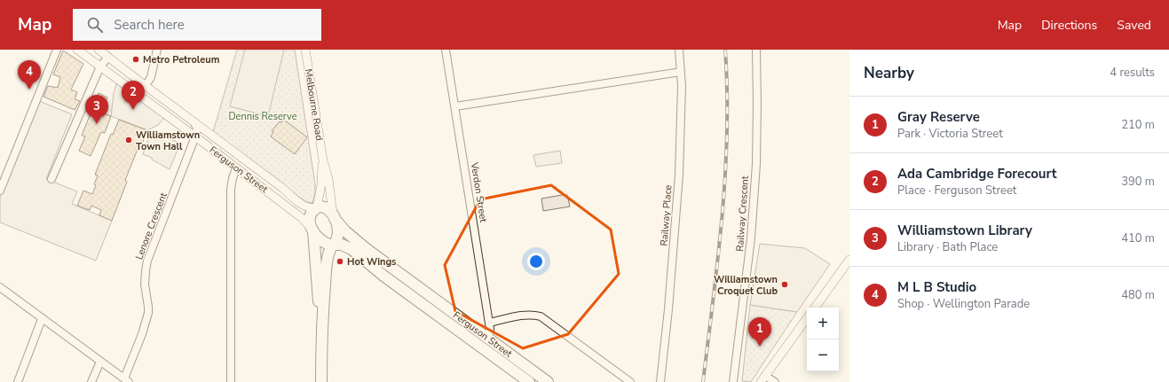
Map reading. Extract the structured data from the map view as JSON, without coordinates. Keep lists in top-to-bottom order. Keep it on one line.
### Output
{"streets":{"main road":["Ferguson Street"],"street":["Melbourne Road","Verdon Street","Railway Crescent","Railway Place","Lenore Crescent"]},"crossings":[["Melbourne Road","Ferguson Street"],["Ferguson Street","Verdon Street"],["Ferguson Street","Lenore Crescent"]],"parks":["Dennis Reserve"],"places":["Metro Petroleum","Williamstown Town Hall","Hot Wings","Williamstown Croquet Club"],"page":{"header":"Map","search":"Search here","nav":["Map","Directions","Saved"],"heading":["Nearby","4 results"],"pins":["4","2","3","1"],"list":[{"mark":"1","name":"Gray Reserve","note":"Park · Victoria Street","value":"210 m"},{"mark":"2","name":"Ada Cambridge Forecourt","note":"Place · Ferguson Street","value":"390 m"},{"mark":"3","name":"Williamstown Library","note":"Library · Bath Place","value":"410 m"},{"mark":"4","name":"M L B Studio","note":"Shop · Wellington Parade","value":"480 m"}],"map_buttons":["+","−"]}}
